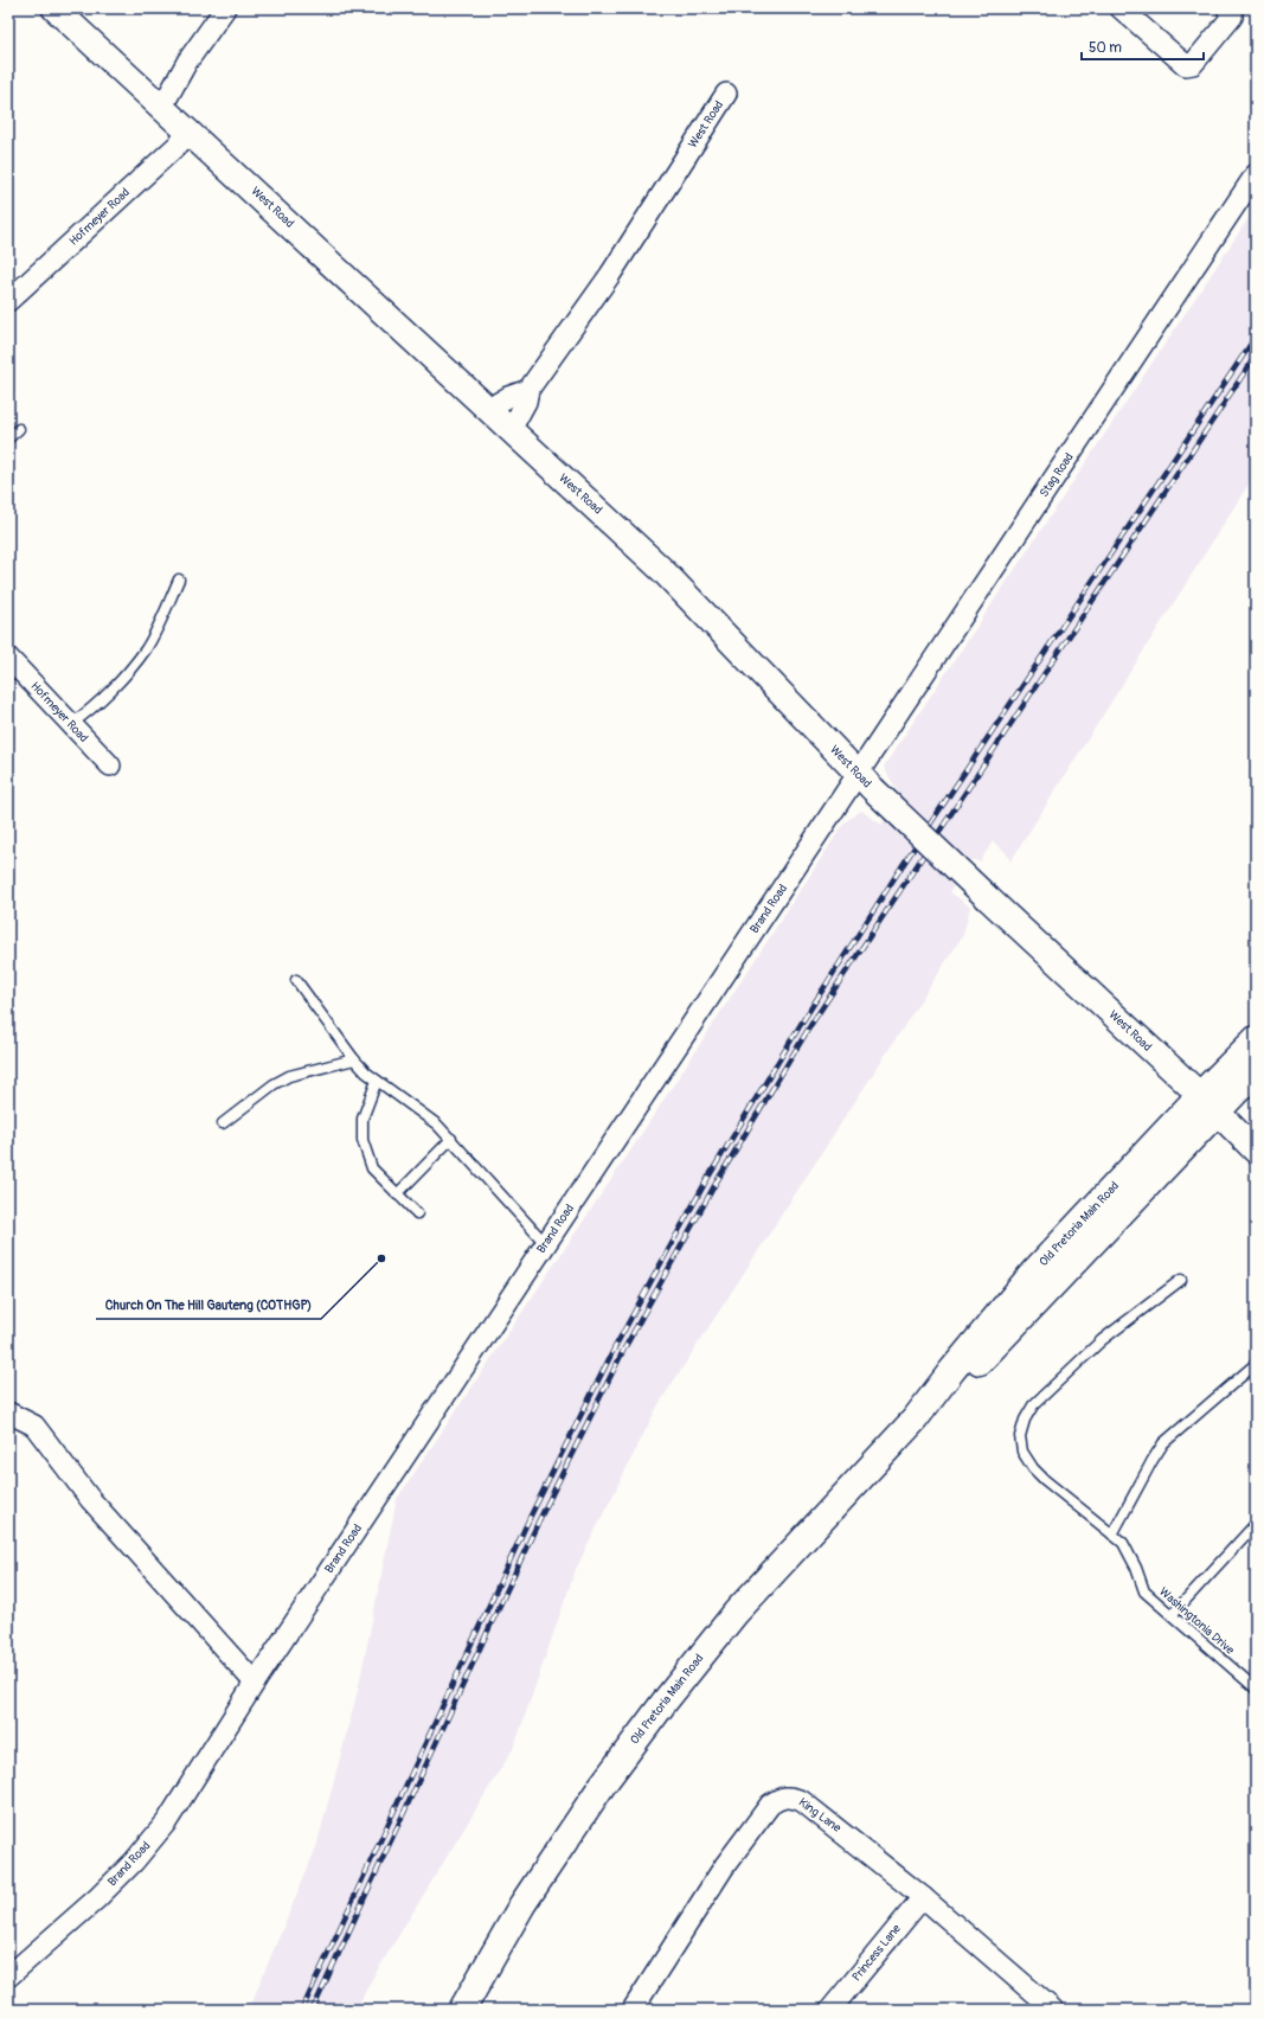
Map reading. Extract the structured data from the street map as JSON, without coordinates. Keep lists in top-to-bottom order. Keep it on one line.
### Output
{"streets":{"main road":["Old Pretoria Main Road"],"street":["West Road","Hofmeyer Road","Stag Road","Brand Road","King Lane","Princess Lane"],"lane":["Washingtonia Drive"]},"crossings":[["West Road","Hofmeyer Road"],["West Road","Stag Road"],["West Road","Brand Road"],["West Road","Old Pretoria Main Road"],["Stag Road","Brand Road"],["King Lane","Princess Lane"]],"places":["Church On The Hill Gauteng (COTHGP)"],"scale_bar":"50 m"}
